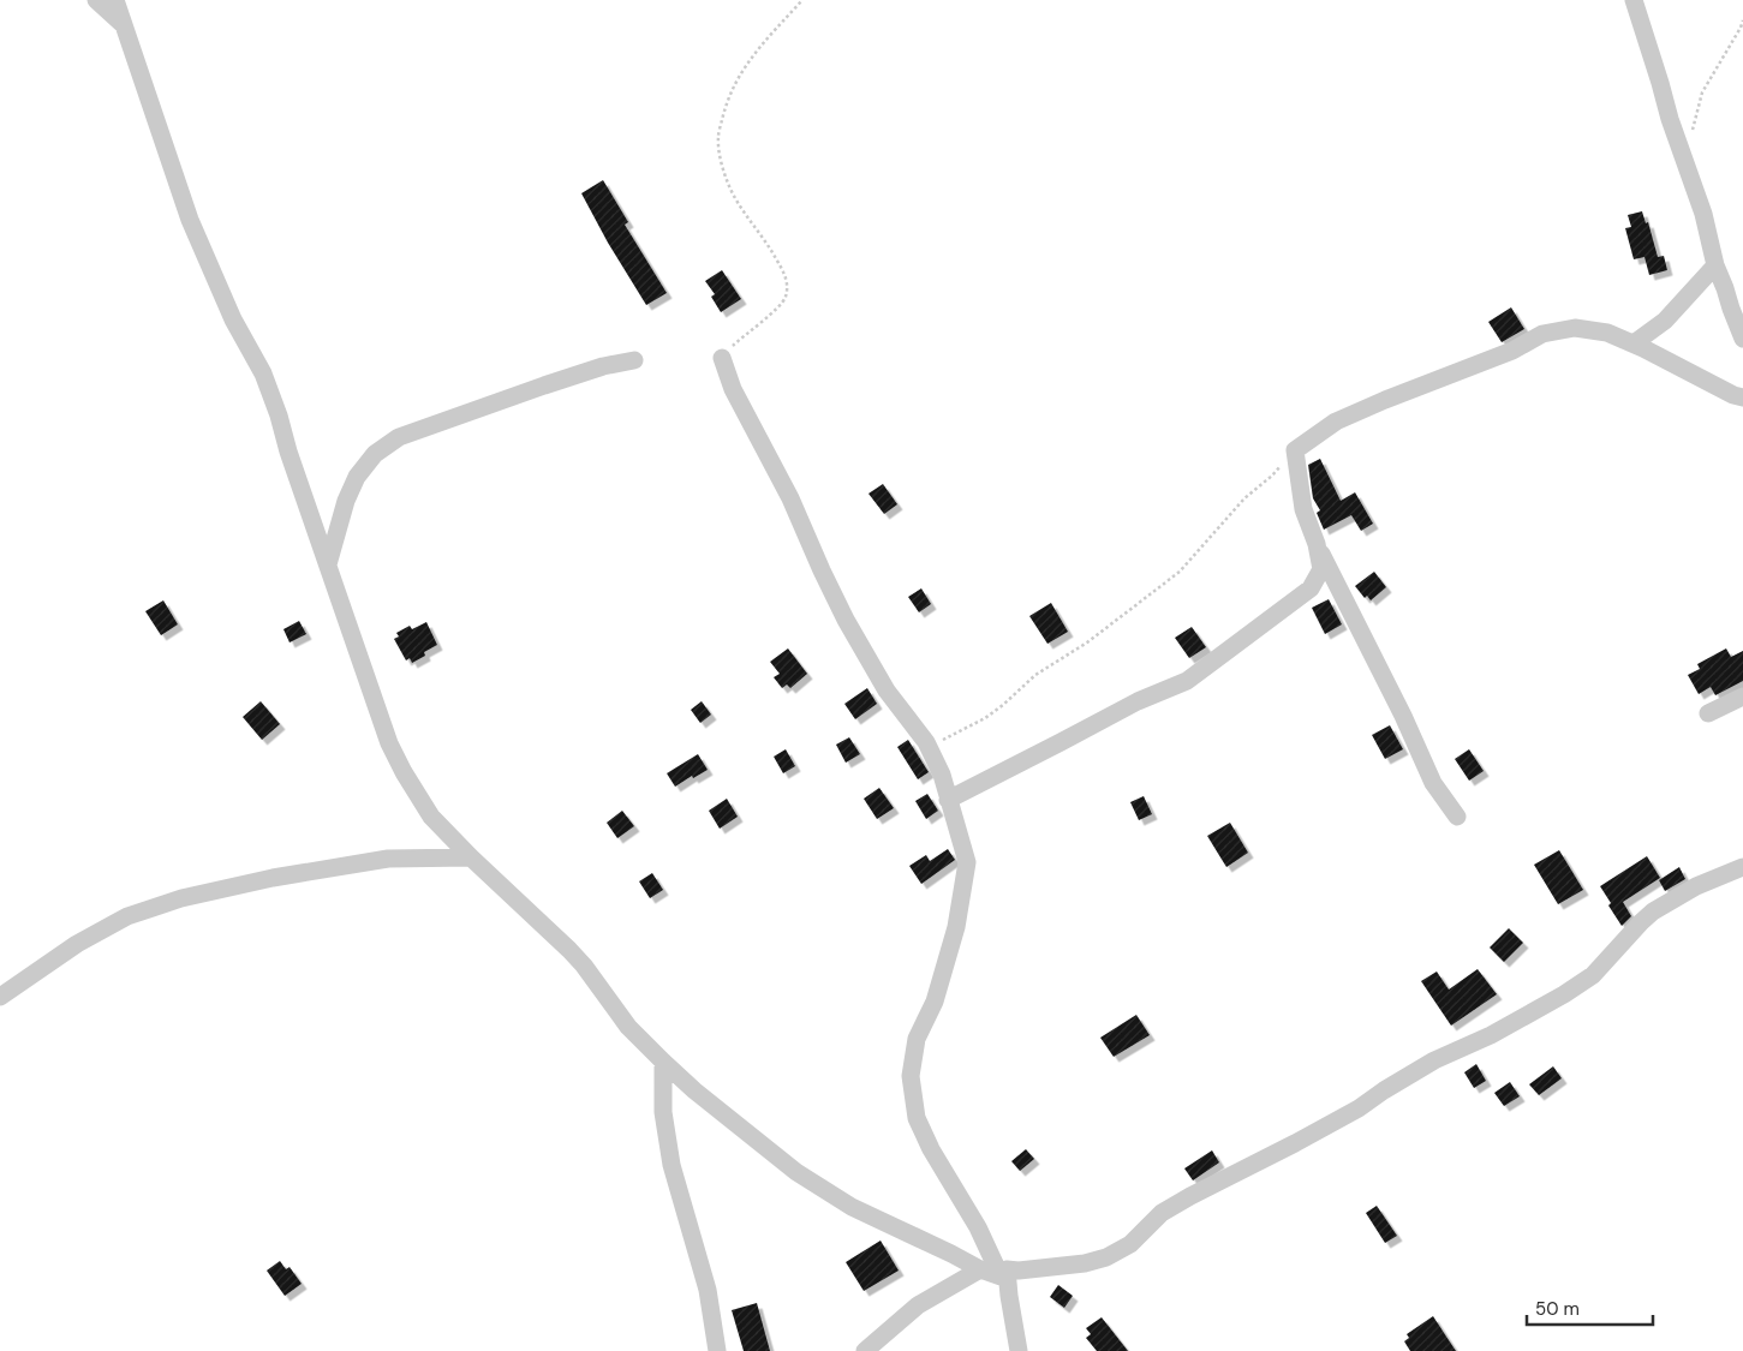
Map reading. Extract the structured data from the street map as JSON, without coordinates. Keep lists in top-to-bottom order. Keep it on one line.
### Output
{"scale_bar":"50 m"}
